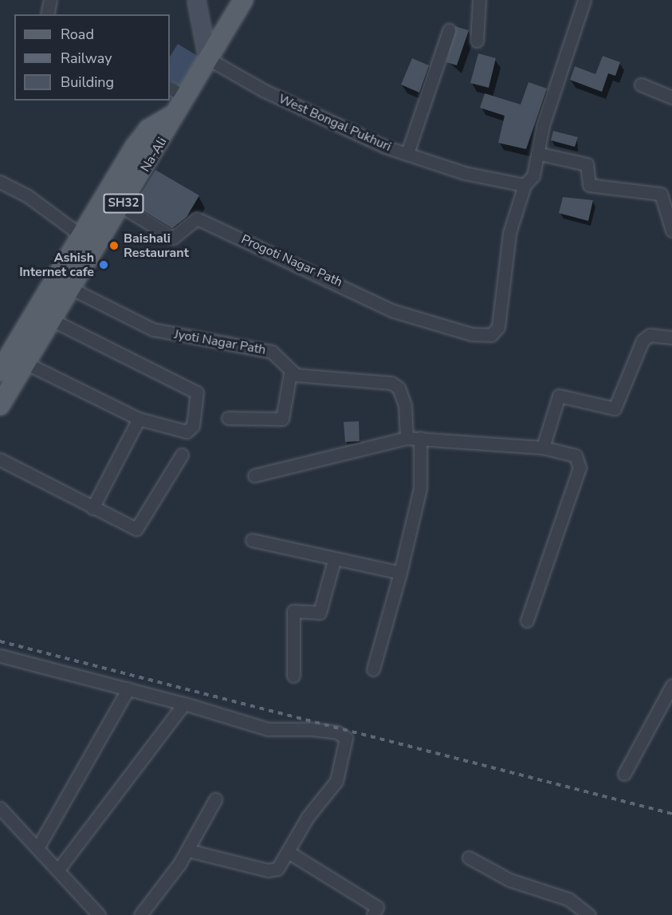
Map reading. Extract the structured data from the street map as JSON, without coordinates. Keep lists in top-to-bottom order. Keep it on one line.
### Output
{"streets":{"main road":["Na-Ali","SH32"],"street":["West Bongal Pukhuri","Progoti Nagar Path","Jyoti Nagar Path"]},"crossings":[["West Bongal Pukhuri","Na-Ali"],["West Bongal Pukhuri","Progoti Nagar Path"],["Na-Ali","Progoti Nagar Path"],["Na-Ali","Jyoti Nagar Path"]],"places":["Baishali Restaurant","Ashish Internet cafe"],"legend":["Road","Railway","Building"]}
